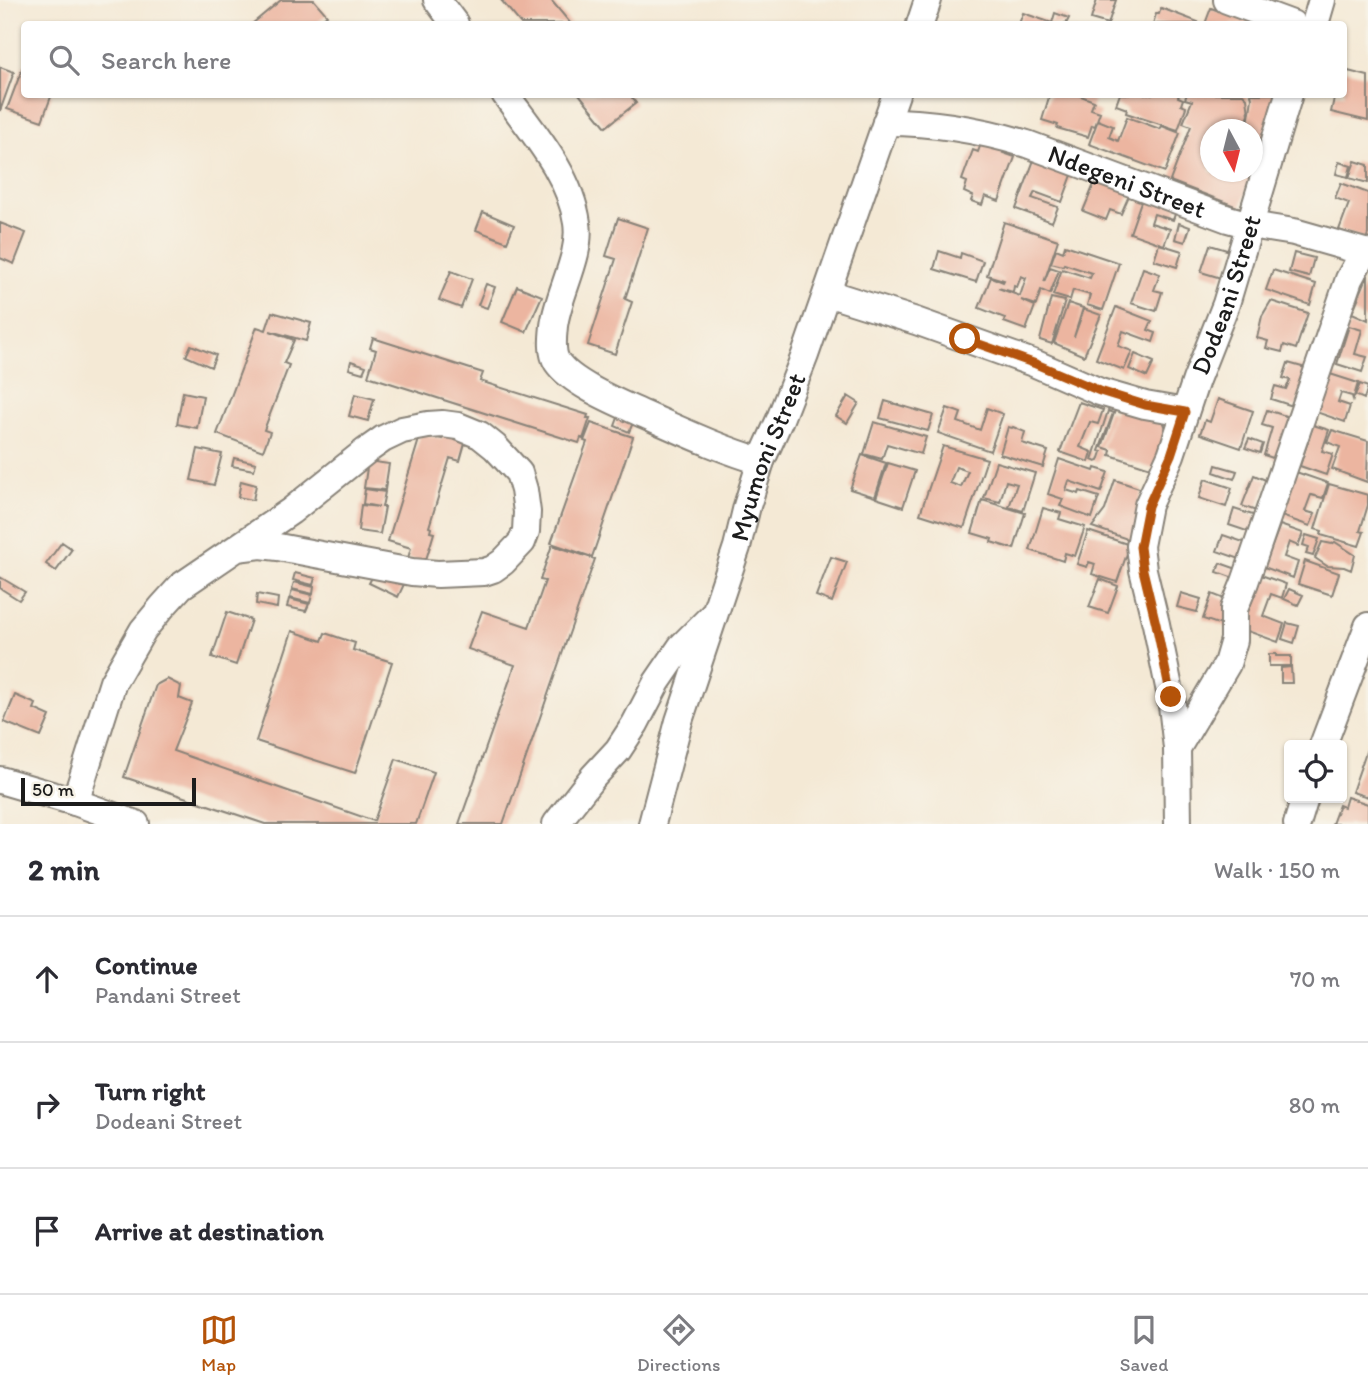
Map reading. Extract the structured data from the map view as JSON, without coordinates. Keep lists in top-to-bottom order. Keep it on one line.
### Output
{"streets":{"street":["Ndegeni Street","Dodeani Street","Myumoni Street"]},"crossings":[["Ndegeni Street","Dodeani Street"],["Ndegeni Street","Myumoni Street"]],"scale_bar":"50 m","north":"bottom","page":{"search":"Search here","scale":"50 m","heading":["2 min","Walk · 150 m"],"list":[["Continue","Pandani Street","70 m"],["Turn right","Dodeani Street","80 m"],"Arrive at destination"],"nav":["Map","Directions","Saved"]}}
